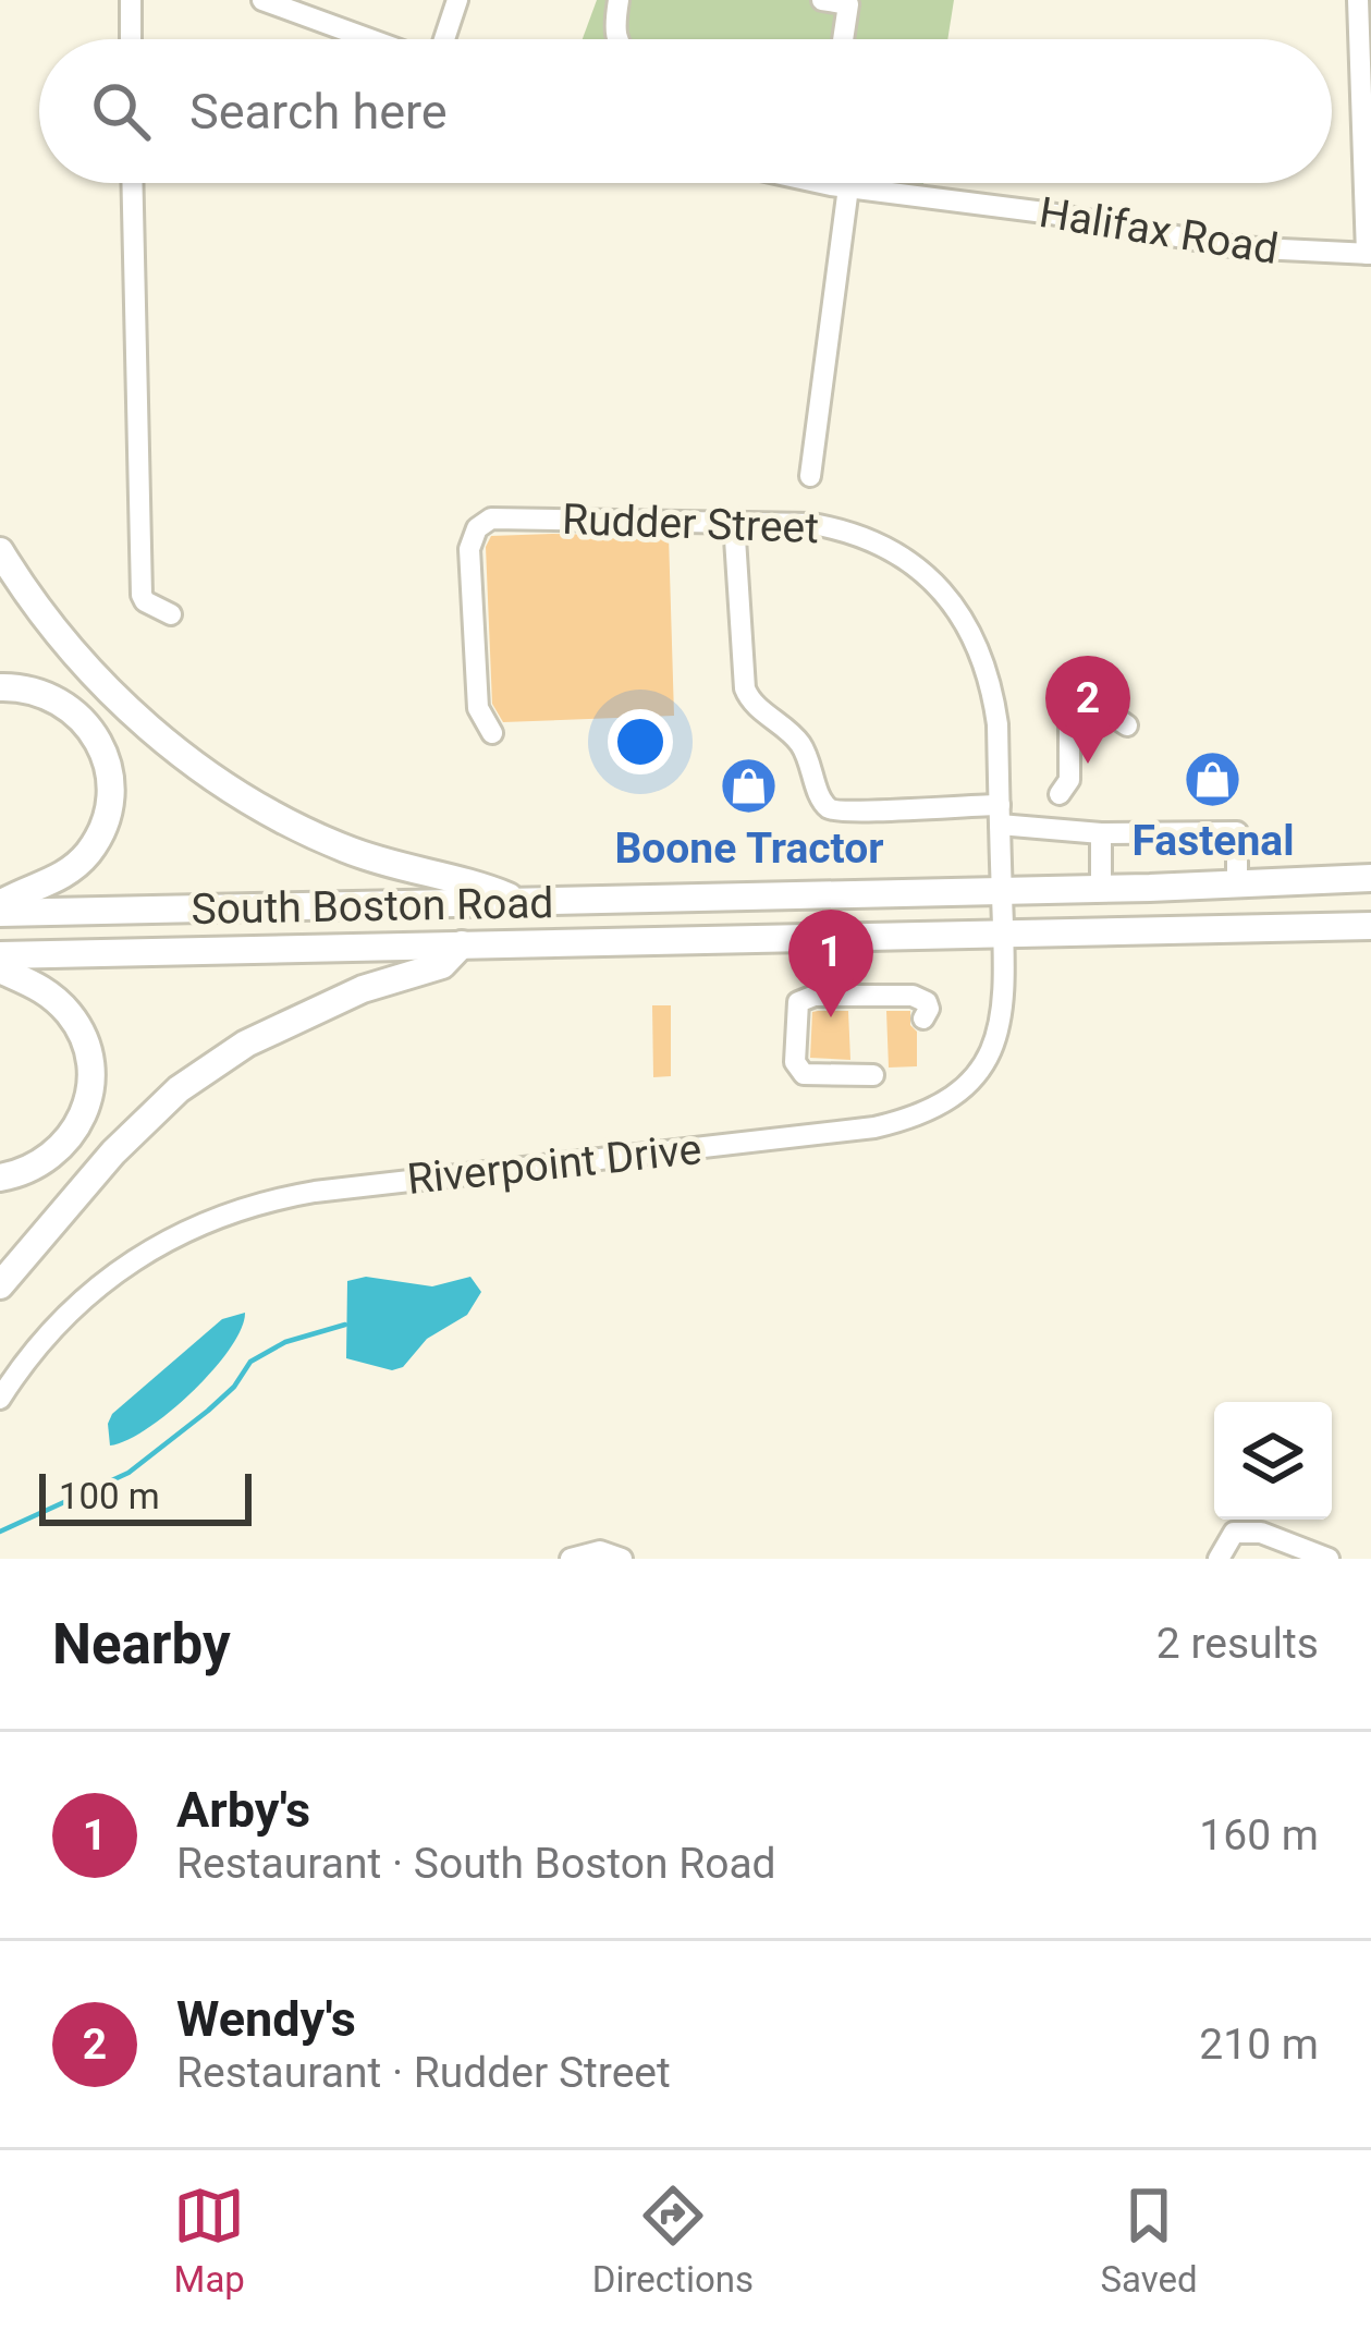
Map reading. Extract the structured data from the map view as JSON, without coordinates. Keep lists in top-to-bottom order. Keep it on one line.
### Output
{"streets":{"highway":["South Boston Road"],"street":["Halifax Road","Rudder Street","Riverpoint Drive"]},"crossings":[["Rudder Street","South Boston Road"],["Rudder Street","Riverpoint Drive"],["South Boston Road","Riverpoint Drive"]],"places":{"shop":["Fastenal","Boone Tractor"]},"scale_bar":"100 m","page":{"search":"Search here","pins":["2","1"],"scale":"100 m","heading":["Nearby","2 results"],"list":[{"mark":"1","name":"Arby's","note":"Restaurant · South Boston Road","value":"160 m"},{"mark":"2","name":"Wendy's","note":"Restaurant · Rudder Street","value":"210 m"}],"nav":["Map","Directions","Saved"]}}
